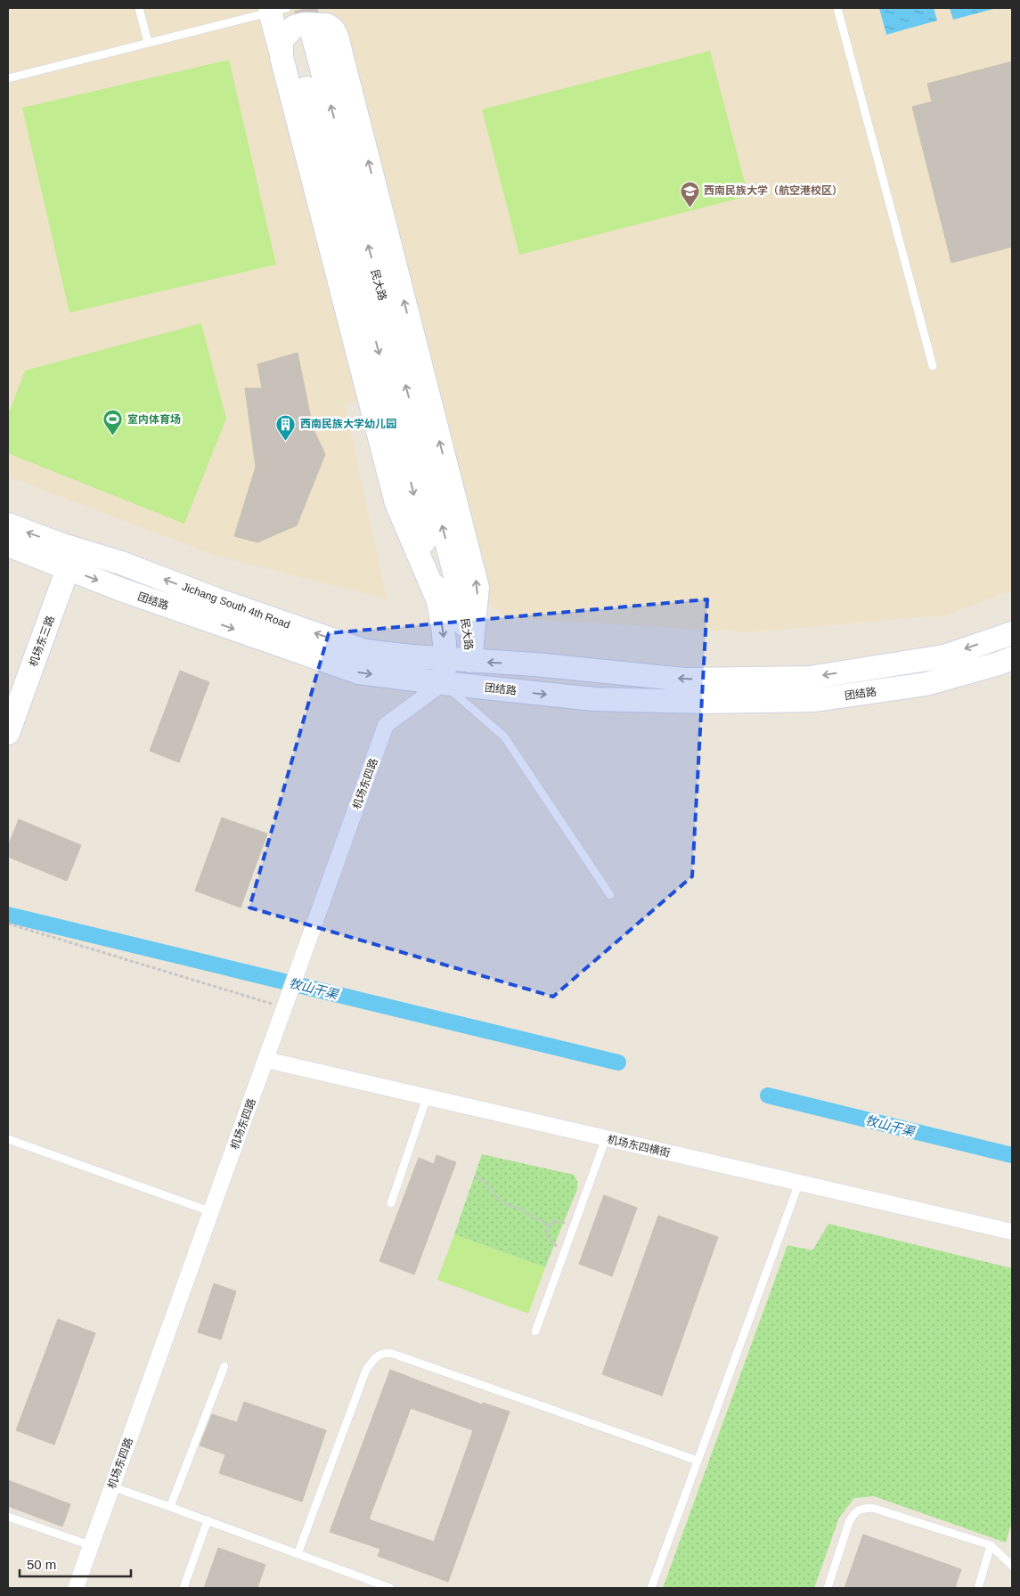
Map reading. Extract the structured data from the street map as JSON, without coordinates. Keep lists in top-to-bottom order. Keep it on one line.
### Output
{"streets":{"main road":["民大路","团结路","Jichang South 4th Road","机场东三路"],"street":["机场东四路","机场东四横街"]},"crossings":[["民大路","团结路"],["民大路","Jichang South 4th Road"],["民大路","机场东四路"],["团结路","Jichang South 4th Road"],["团结路","机场东三路"],["团结路","机场东四路"],["Jichang South 4th Road","机场东三路"],["机场东四路","机场东四横街"]],"one_way":["Jichang South 4th Road"],"water":["牧山干渠"],"places":{"school or university":["西南民族大学（航空港校区）"],"sports":["室内体育场"],"building":["西南民族大学幼儿园"]},"scale_bar":"50 m"}
